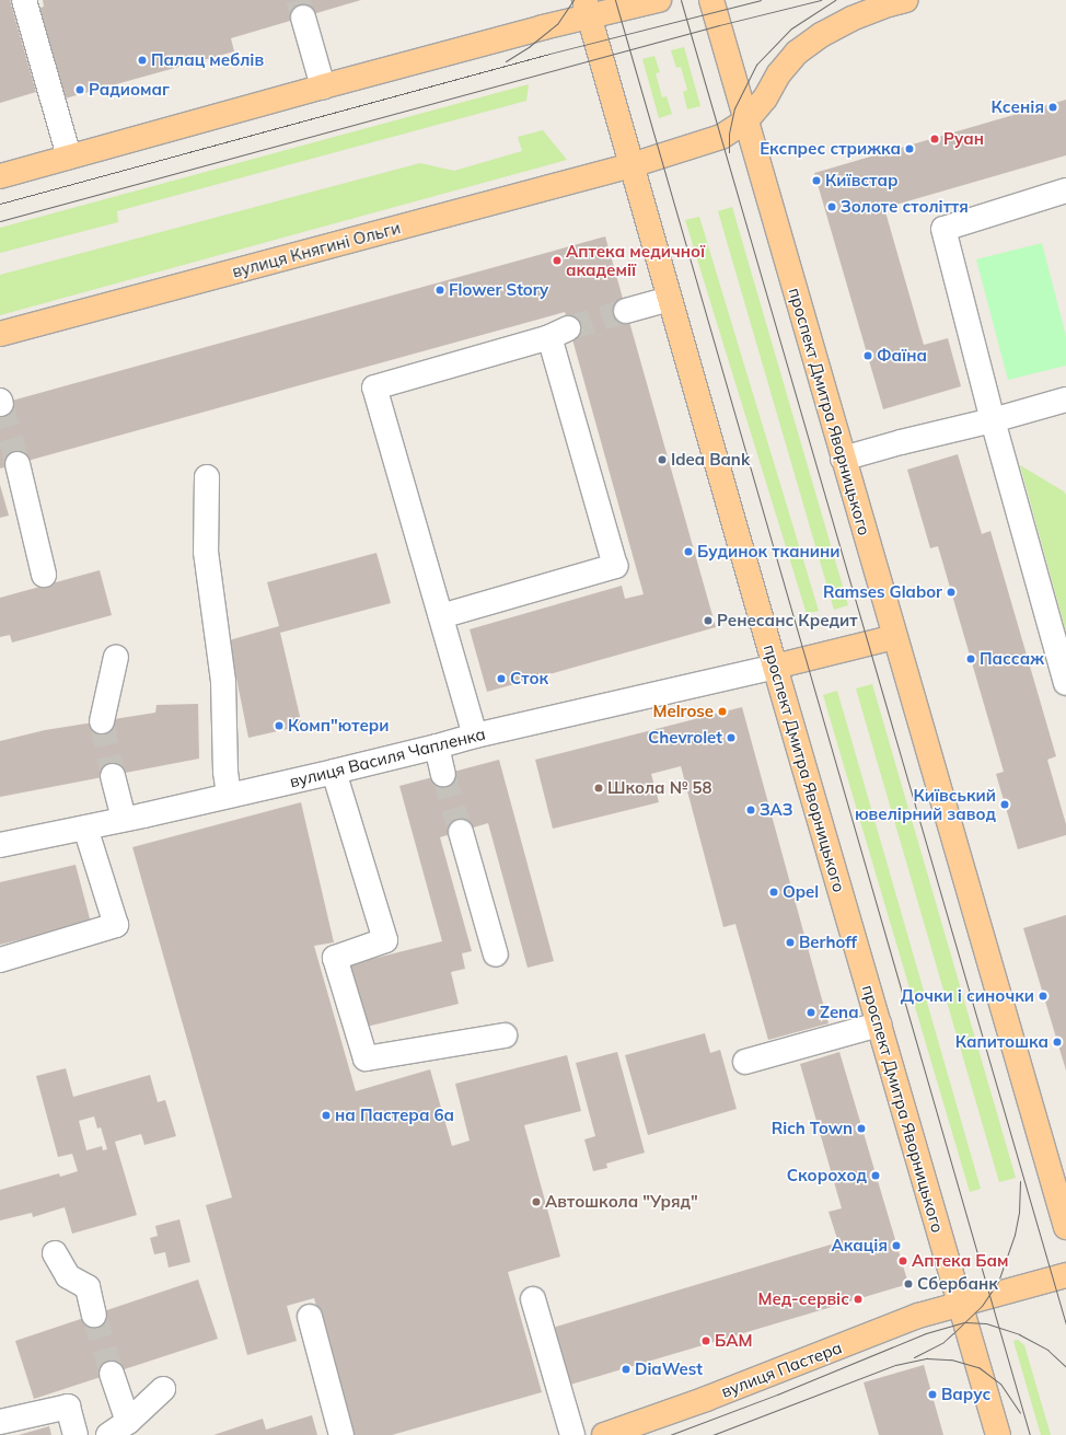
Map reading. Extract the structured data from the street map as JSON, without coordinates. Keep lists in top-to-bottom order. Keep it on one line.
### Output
{"streets":{"main road":["вулиця Княгині Ольги","проспект Дмитра Яворницького","вулиця Пастера"],"street":["вулиця Василя Чапленка"]},"crossings":[["вулиця Княгині Ольги","проспект Дмитра Яворницького"],["проспект Дмитра Яворницького","вулиця Василя Чапленка"],["проспект Дмитра Яворницького","вулиця Пастера"]],"places":["Палац меблів","Радиомаг","Ксенія","Руан","Експрес стрижка","Київстар","Золоте століття","Аптека медичної академії","Flower Story","Фаїна","Idea Bank","Будинок тканини","Ramses Glabor","Ренесанс Кредит","Пассаж","Сток","Melrose","Комп\"ютери","Chevrolet","Школа № 58","Київський ювелірний завод","ЗАЗ","Opel","Berhoff","Дочки і синочки","Zena","Капитошка","на Пастера 6а","Rich Town","Скороход","Автошкола \"Уряд\"","Акація","Аптека Бам","Сбербанк","Мед-сервіс","БАМ","DiaWest","Варус"]}
